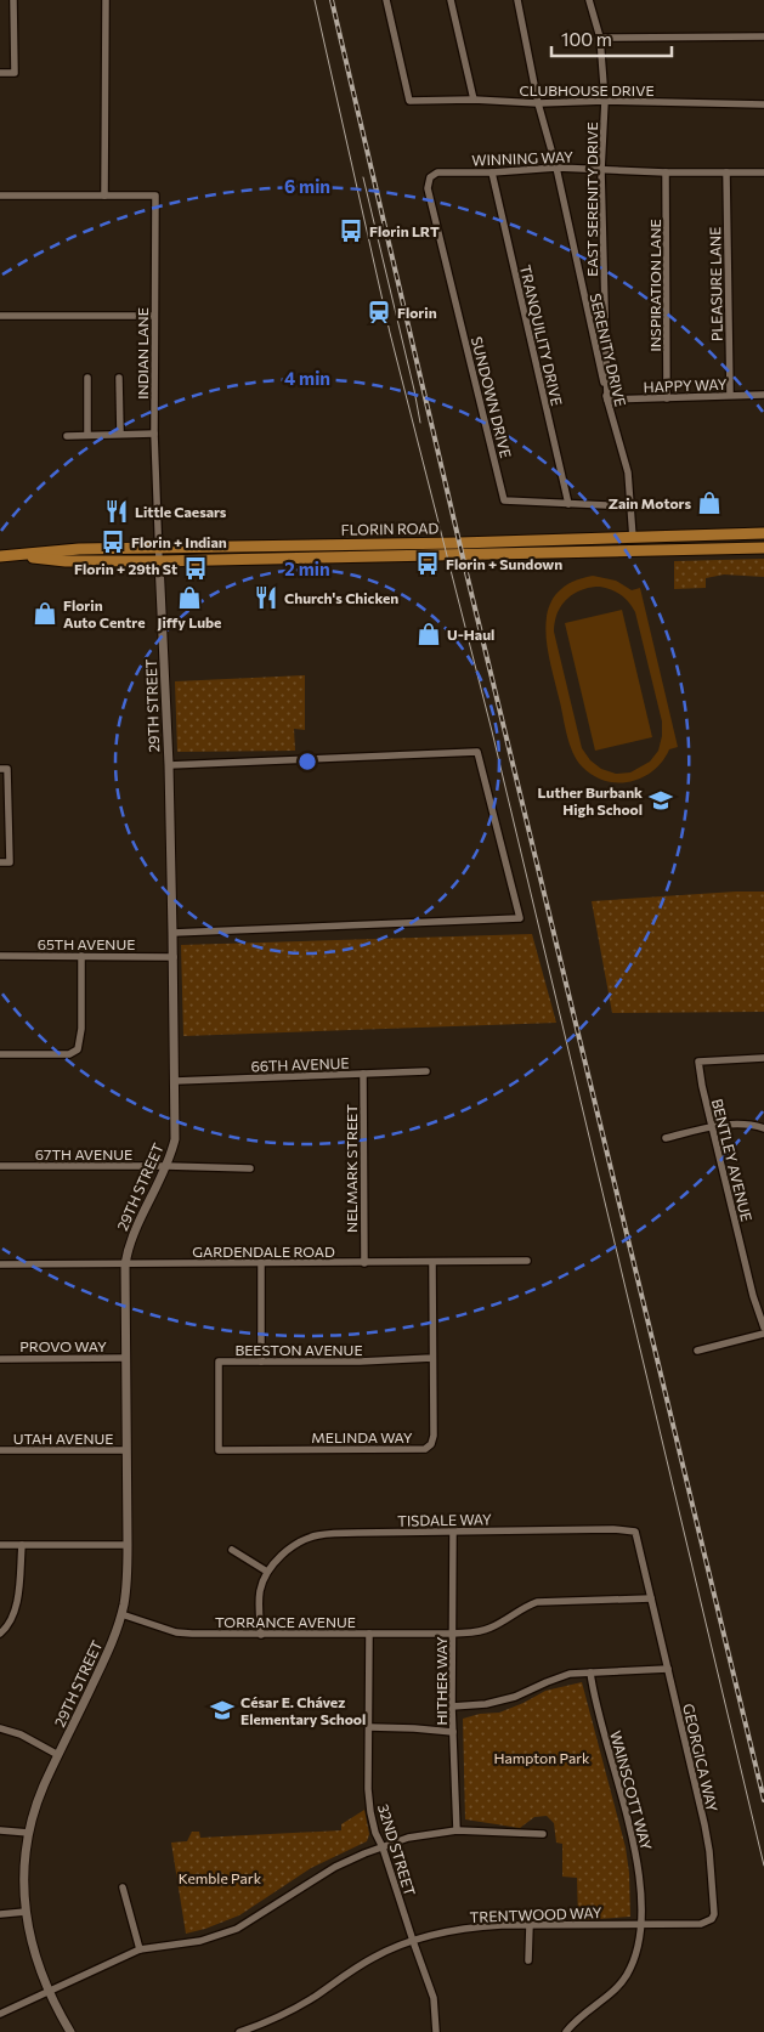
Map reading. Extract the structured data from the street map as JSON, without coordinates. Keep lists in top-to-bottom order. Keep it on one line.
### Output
{"streets":{"main road":["FLORIN ROAD"],"street":["CLUBHOUSE DRIVE","WINNING WAY","EAST SERENITY DRIVE","PLEASURE LANE","INSPIRATION LANE","TRANQUILITY DRIVE","SERENITY DRIVE","INDIAN LANE","HAPPY WAY","SUNDOWN DRIVE","29TH STREET","65TH AVENUE","66TH AVENUE","67TH AVENUE","BENTLEY AVENUE","NELMARK STREET","GARDENDALE ROAD","PROVO WAY","BEESTON AVENUE","MELINDA WAY","UTAH AVENUE","TISDALE WAY","TORRANCE AVENUE","HITHER WAY","GEORGICA WAY","WAINSCOTT WAY","32ND STREET","TRENTWOOD WAY"]},"crossings":[["CLUBHOUSE DRIVE","EAST SERENITY DRIVE"],["CLUBHOUSE DRIVE","SERENITY DRIVE"],["WINNING WAY","EAST SERENITY DRIVE"],["WINNING WAY","PLEASURE LANE"],["WINNING WAY","INSPIRATION LANE"],["WINNING WAY","TRANQUILITY DRIVE"],["WINNING WAY","SERENITY DRIVE"],["WINNING WAY","SUNDOWN DRIVE"],["EAST SERENITY DRIVE","SERENITY DRIVE"],["EAST SERENITY DRIVE","HAPPY WAY"],["PLEASURE LANE","HAPPY WAY"],["INSPIRATION LANE","HAPPY WAY"],["TRANQUILITY DRIVE","SUNDOWN DRIVE"],["SERENITY DRIVE","HAPPY WAY"],["SERENITY DRIVE","SUNDOWN DRIVE"],["SERENITY DRIVE","FLORIN ROAD"],["INDIAN LANE","FLORIN ROAD"],["INDIAN LANE","29TH STREET"],["FLORIN ROAD","29TH STREET"],["29TH STREET","65TH AVENUE"],["29TH STREET","66TH AVENUE"],["29TH STREET","67TH AVENUE"],["29TH STREET","GARDENDALE ROAD"],["29TH STREET","PROVO WAY"],["29TH STREET","UTAH AVENUE"],["29TH STREET","TORRANCE AVENUE"],["66TH AVENUE","NELMARK STREET"],["NELMARK STREET","GARDENDALE ROAD"],["GARDENDALE ROAD","MELINDA WAY"],["BEESTON AVENUE","MELINDA WAY"],["TISDALE WAY","TORRANCE AVENUE"],["TISDALE WAY","HITHER WAY"],["TISDALE WAY","GEORGICA WAY"],["TORRANCE AVENUE","HITHER WAY"],["TORRANCE AVENUE","GEORGICA WAY"],["TORRANCE AVENUE","32ND STREET"],["GEORGICA WAY","WAINSCOTT WAY"],["GEORGICA WAY","TRENTWOOD WAY"],["WAINSCOTT WAY","TRENTWOOD WAY"],["32ND STREET","TRENTWOOD WAY"]],"parks":["Hampton Park","Kemble Park"],"places":{"bus stop":["Florin LRT","Florin + Indian","Florin + Sundown","Florin + 29th St"],"station":["Florin"],"shop":["Zain Motors","Jiffy Lube","Florin Auto Centre","U-Haul"],"restaurant":["Little Caesars","Church's Chicken"],"school or university":["Luther Burbank High School","César E. Chávez Elementary School"]},"scale_bar":"100 m","rings":["6 min","4 min","2 min"]}
